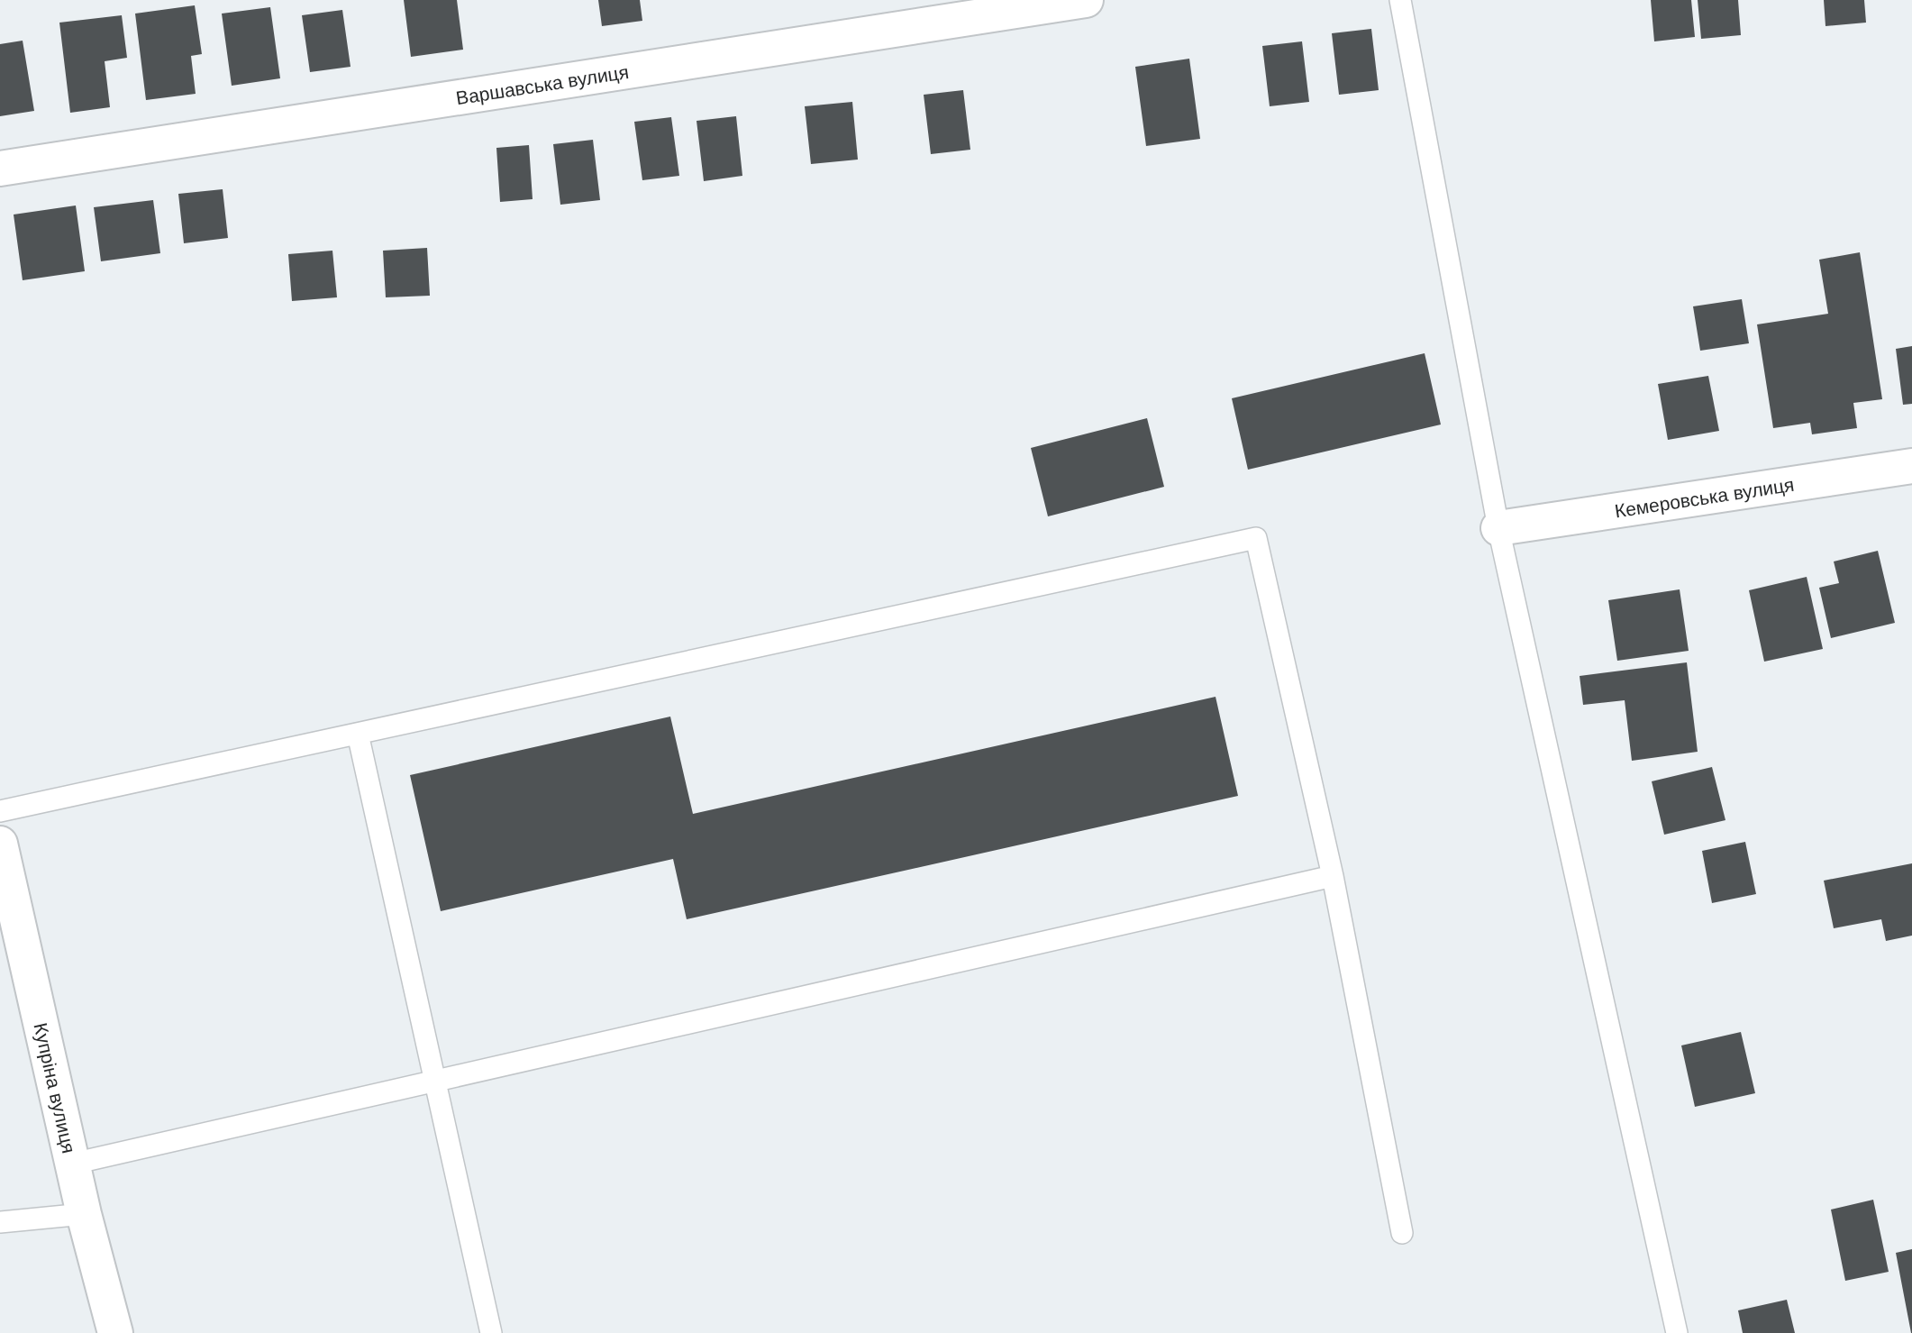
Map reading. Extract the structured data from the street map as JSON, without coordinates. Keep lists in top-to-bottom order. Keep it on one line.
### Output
{"streets":{"street":["Варшавська вулиця","Кемеровська вулиця","Купріна вулиця"]}}
